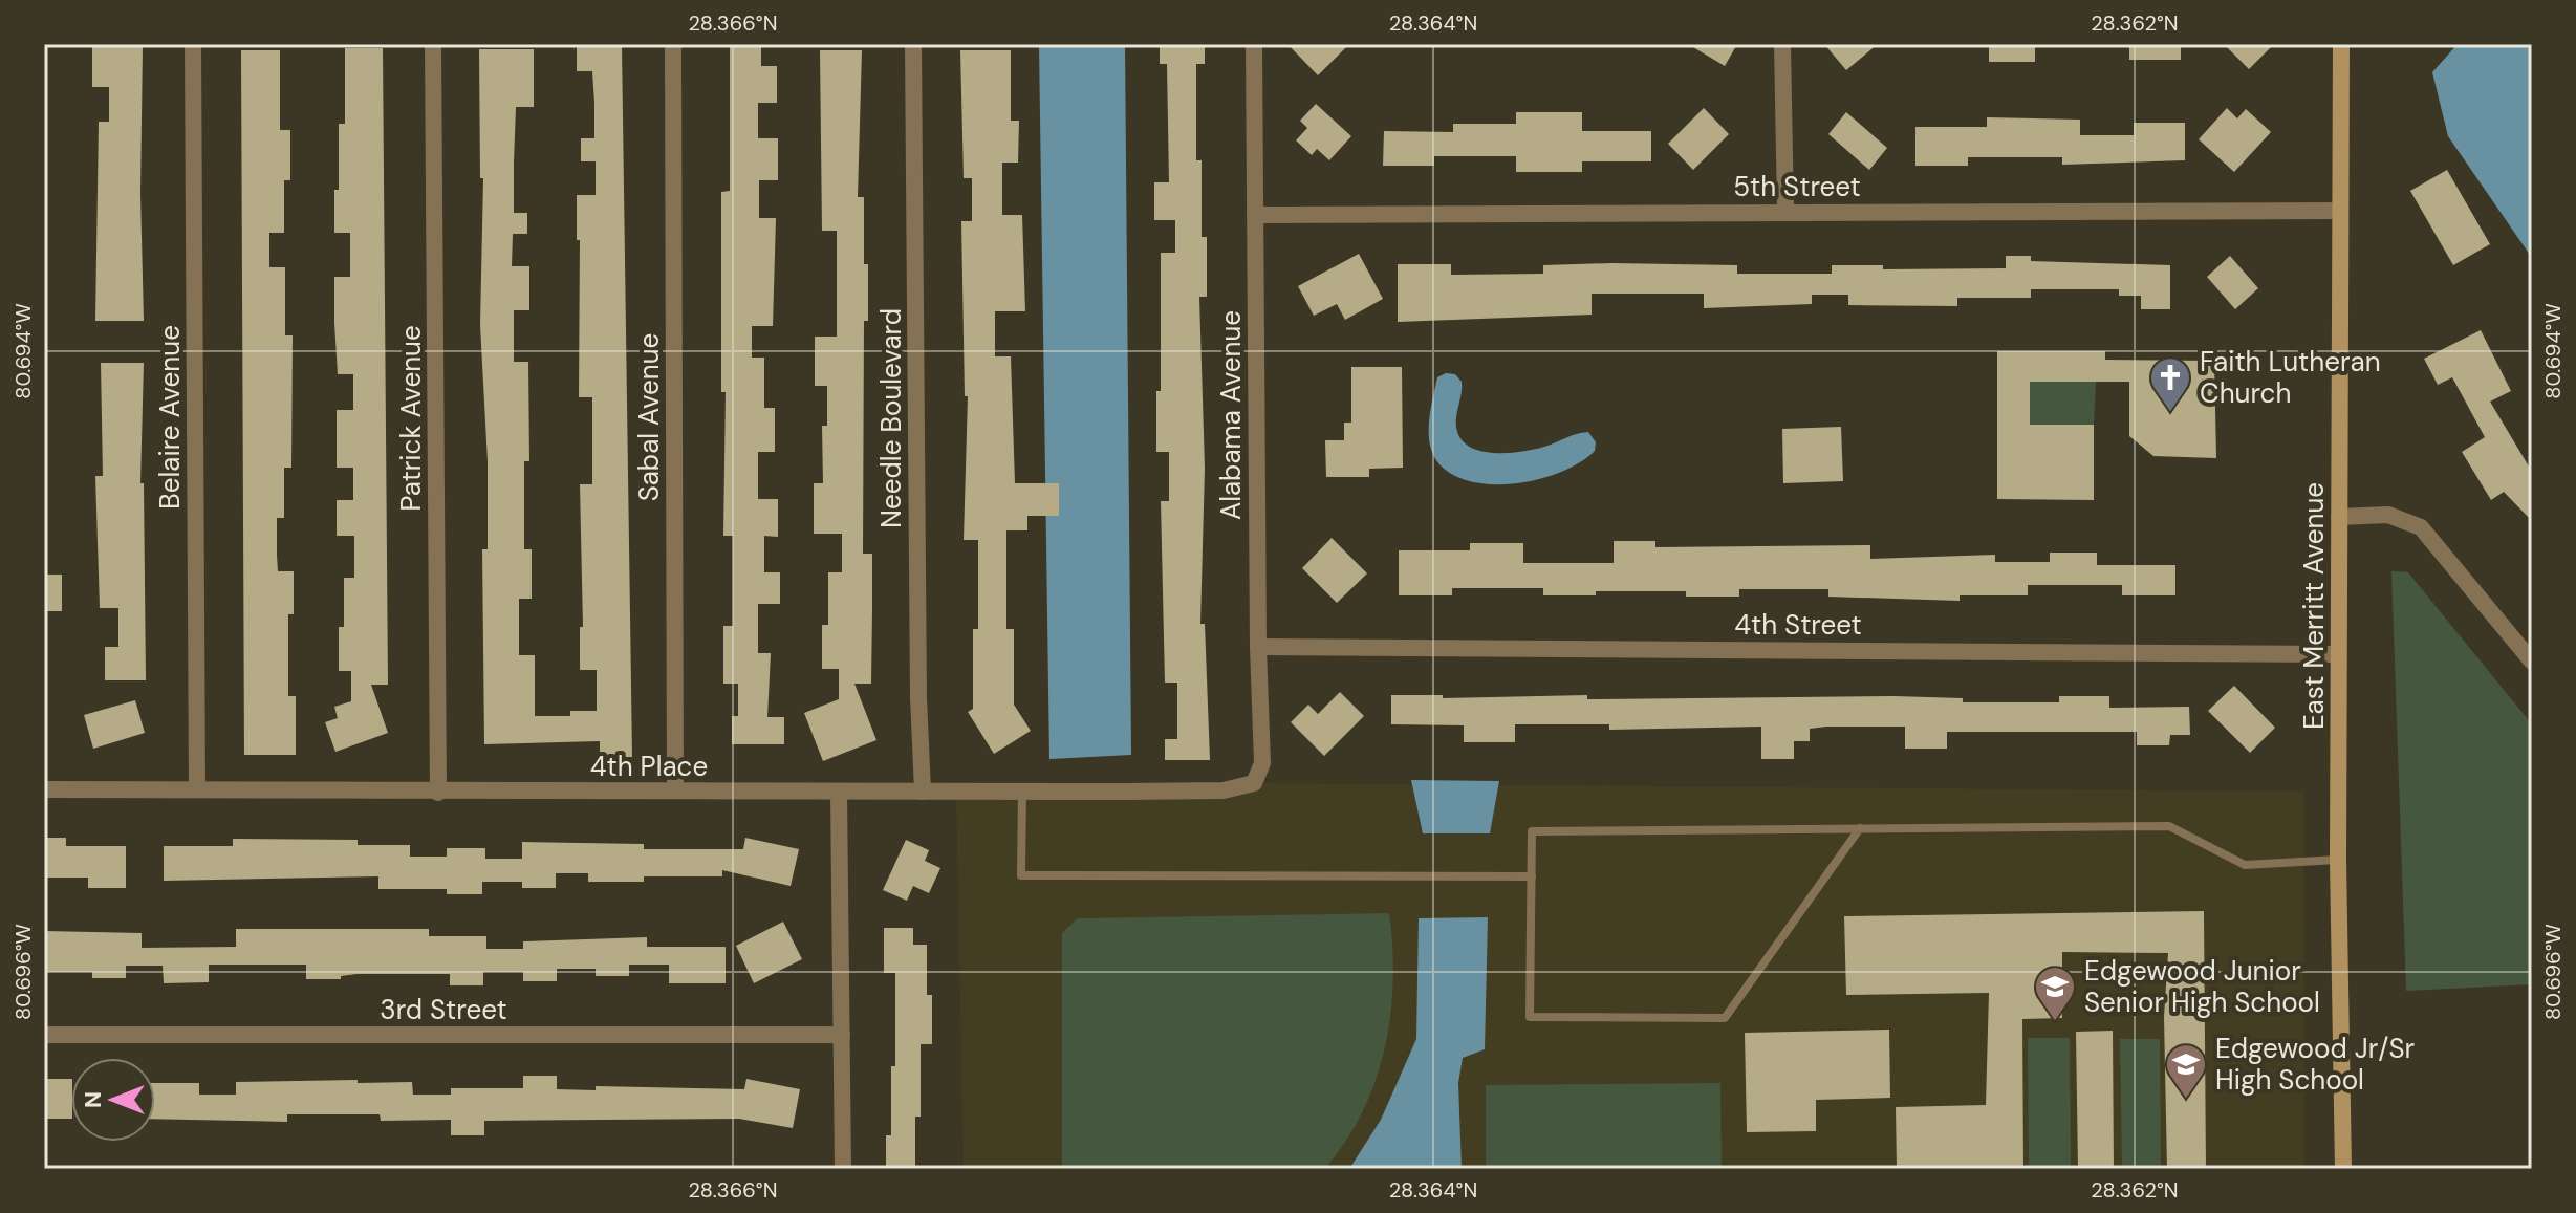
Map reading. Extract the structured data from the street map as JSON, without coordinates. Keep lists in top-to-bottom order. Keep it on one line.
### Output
{"streets":{"street":["5th Street","Alabama Avenue","Belaire Avenue","Sabal Avenue","Patrick Avenue","Needle Boulevard","East Merritt Avenue","4th Street","4th Place","3rd Street"]},"crossings":[["5th Street","Alabama Avenue"],["5th Street","East Merritt Avenue"],["Alabama Avenue","4th Street"],["Alabama Avenue","4th Place"],["Belaire Avenue","4th Place"],["Sabal Avenue","4th Place"],["Patrick Avenue","4th Place"],["Needle Boulevard","4th Place"],["East Merritt Avenue","4th Street"]],"places":{"church":["Faith Lutheran Church"],"school or university":["Edgewood Junior Senior High School","Edgewood Jr/Sr High School"]},"north":"left","coordinates":["28.366°N","28.364°N","28.362°N","80.694°W","80.696°W"]}
